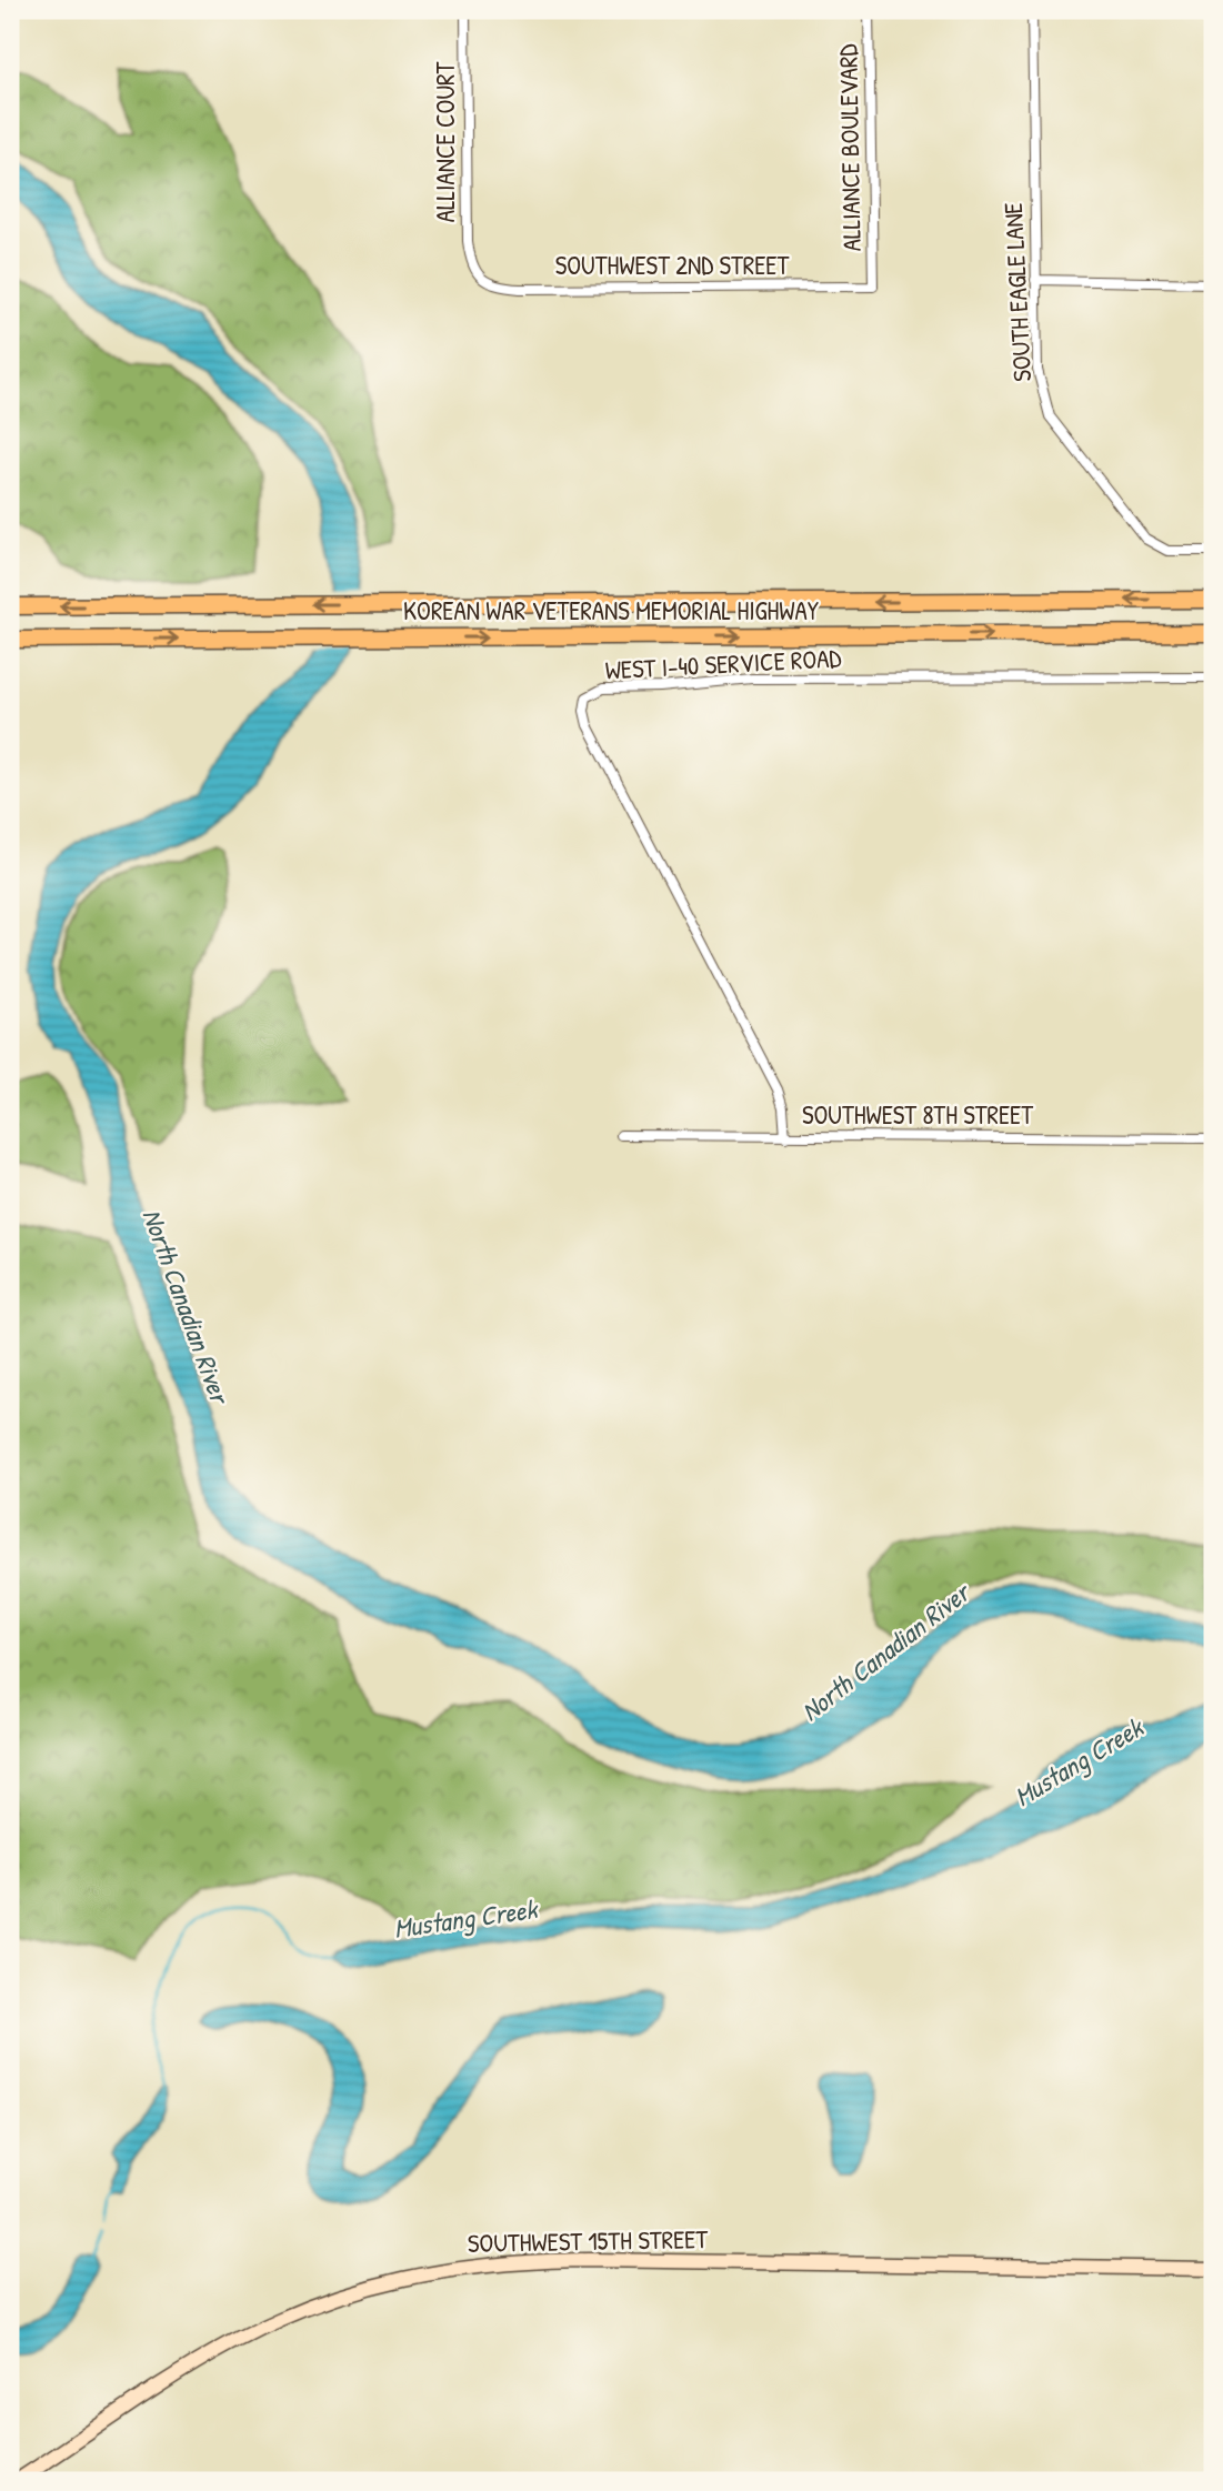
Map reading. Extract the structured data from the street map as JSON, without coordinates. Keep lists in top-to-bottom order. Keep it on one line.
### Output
{"streets":{"highway":["KOREAN WAR VETERANS MEMORIAL HIGHWAY"],"main road":["SOUTHWEST 15TH STREET"],"street":["ALLIANCE COURT","ALLIANCE BOULEVARD","SOUTHWEST 2ND STREET","SOUTH EAGLE LANE","WEST I-40 SERVICE ROAD","SOUTHWEST 8TH STREET"]},"crossings":[["ALLIANCE COURT","SOUTHWEST 2ND STREET"],["ALLIANCE BOULEVARD","SOUTHWEST 2ND STREET"],["WEST I-40 SERVICE ROAD","SOUTHWEST 8TH STREET"]],"water":["North Canadian River","Mustang Creek"]}
